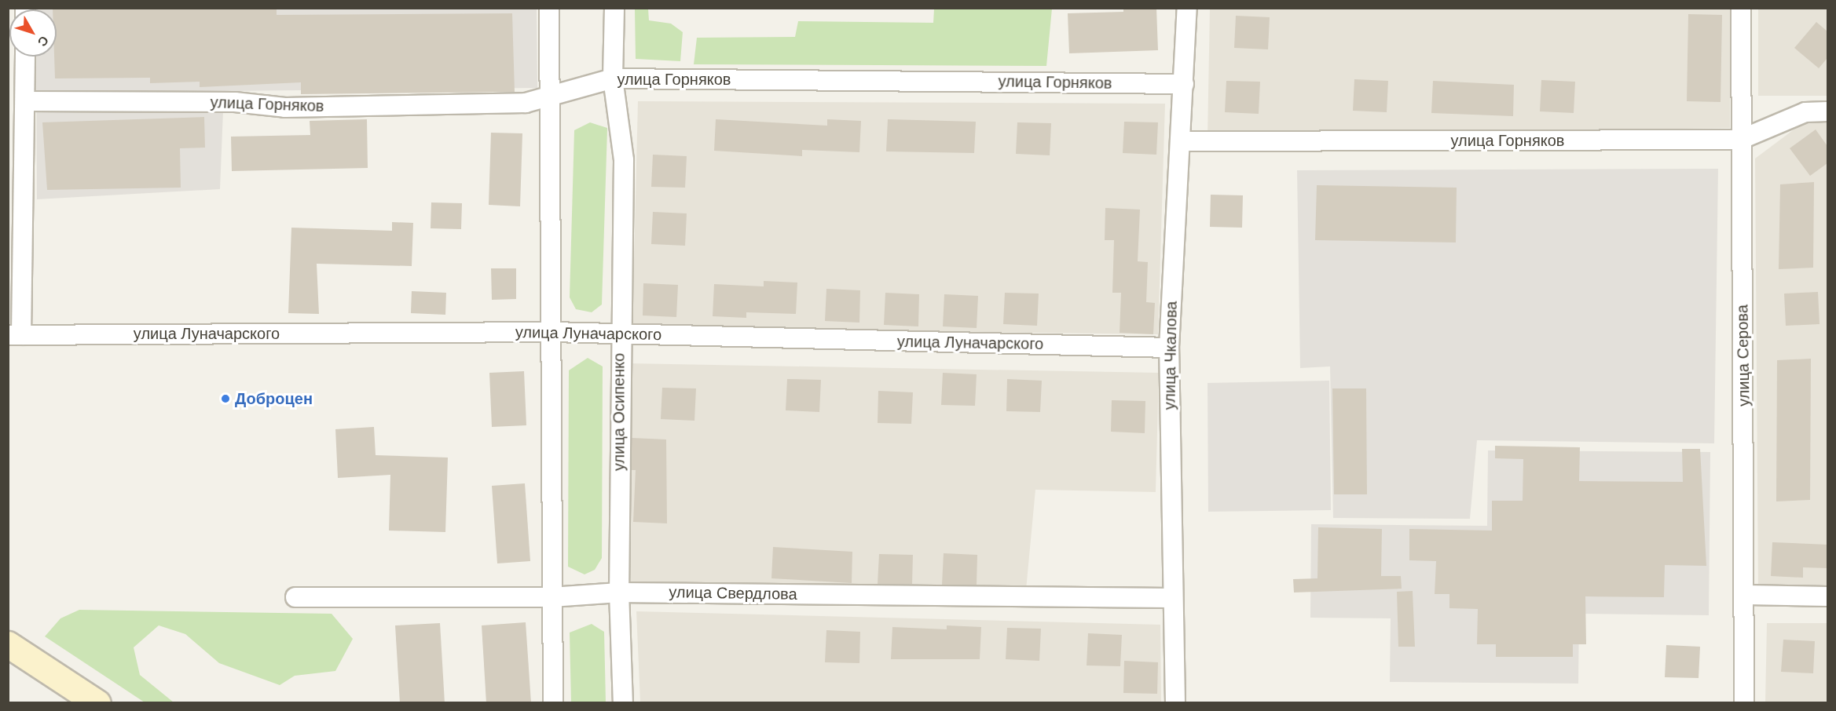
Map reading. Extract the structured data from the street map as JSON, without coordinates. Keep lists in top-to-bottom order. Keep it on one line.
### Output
{"streets":{"street":["улица Горняков","улица Луначарского","улица Чкалова","улица Серова","улица Осипенко","улица Свердлова"]},"crossings":[["улица Горняков","улица Чкалова"],["улица Горняков","улица Серова"],["улица Горняков","улица Осипенко"],["улица Луначарского","улица Чкалова"],["улица Луначарского","улица Осипенко"],["улица Чкалова","улица Свердлова"],["улица Осипенко","улица Свердлова"]],"places":["Доброцен"],"north":"bottom right"}
